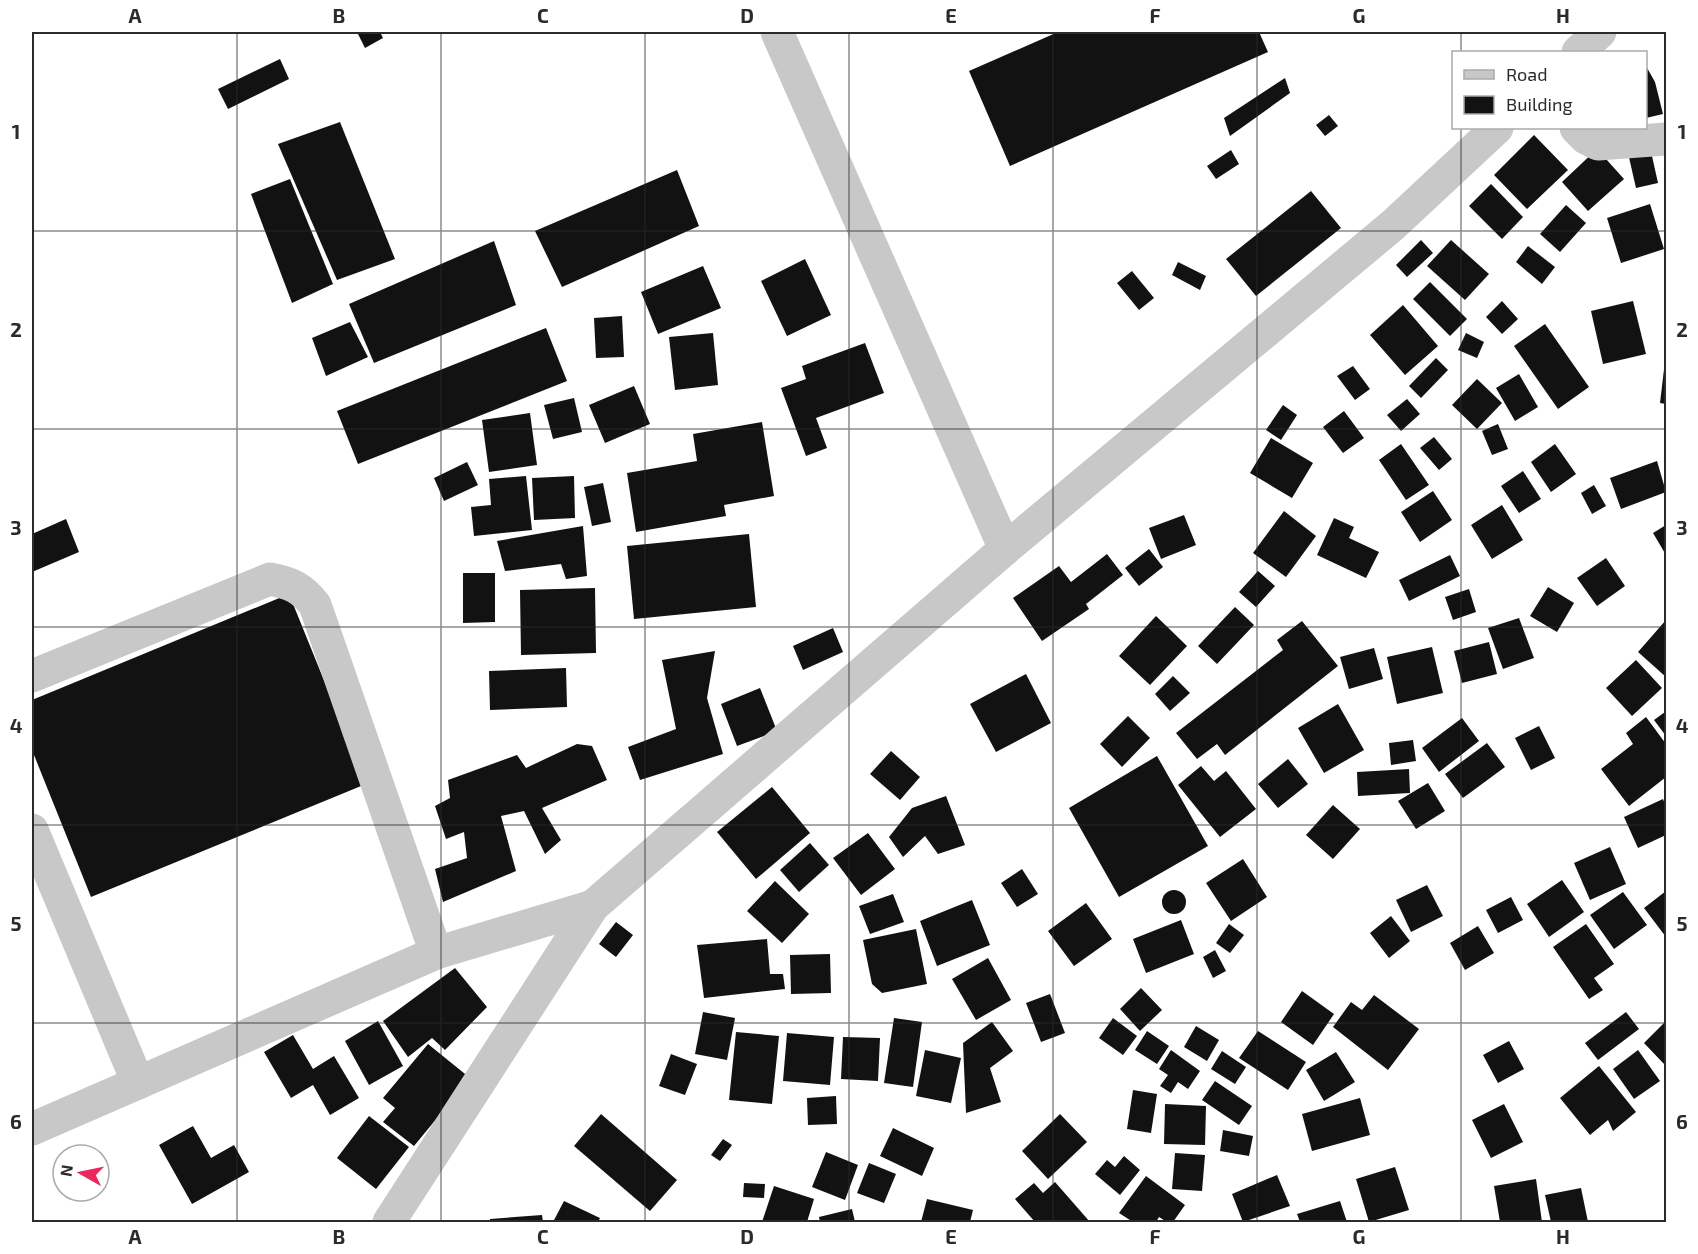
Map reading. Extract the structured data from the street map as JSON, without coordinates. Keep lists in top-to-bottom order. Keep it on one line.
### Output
{"legend":["Road","Building"],"north":"left","grid":{"columns":["A","B","C","D","E","F","G","H"],"rows":["1","2","3","4","5","6"]}}
